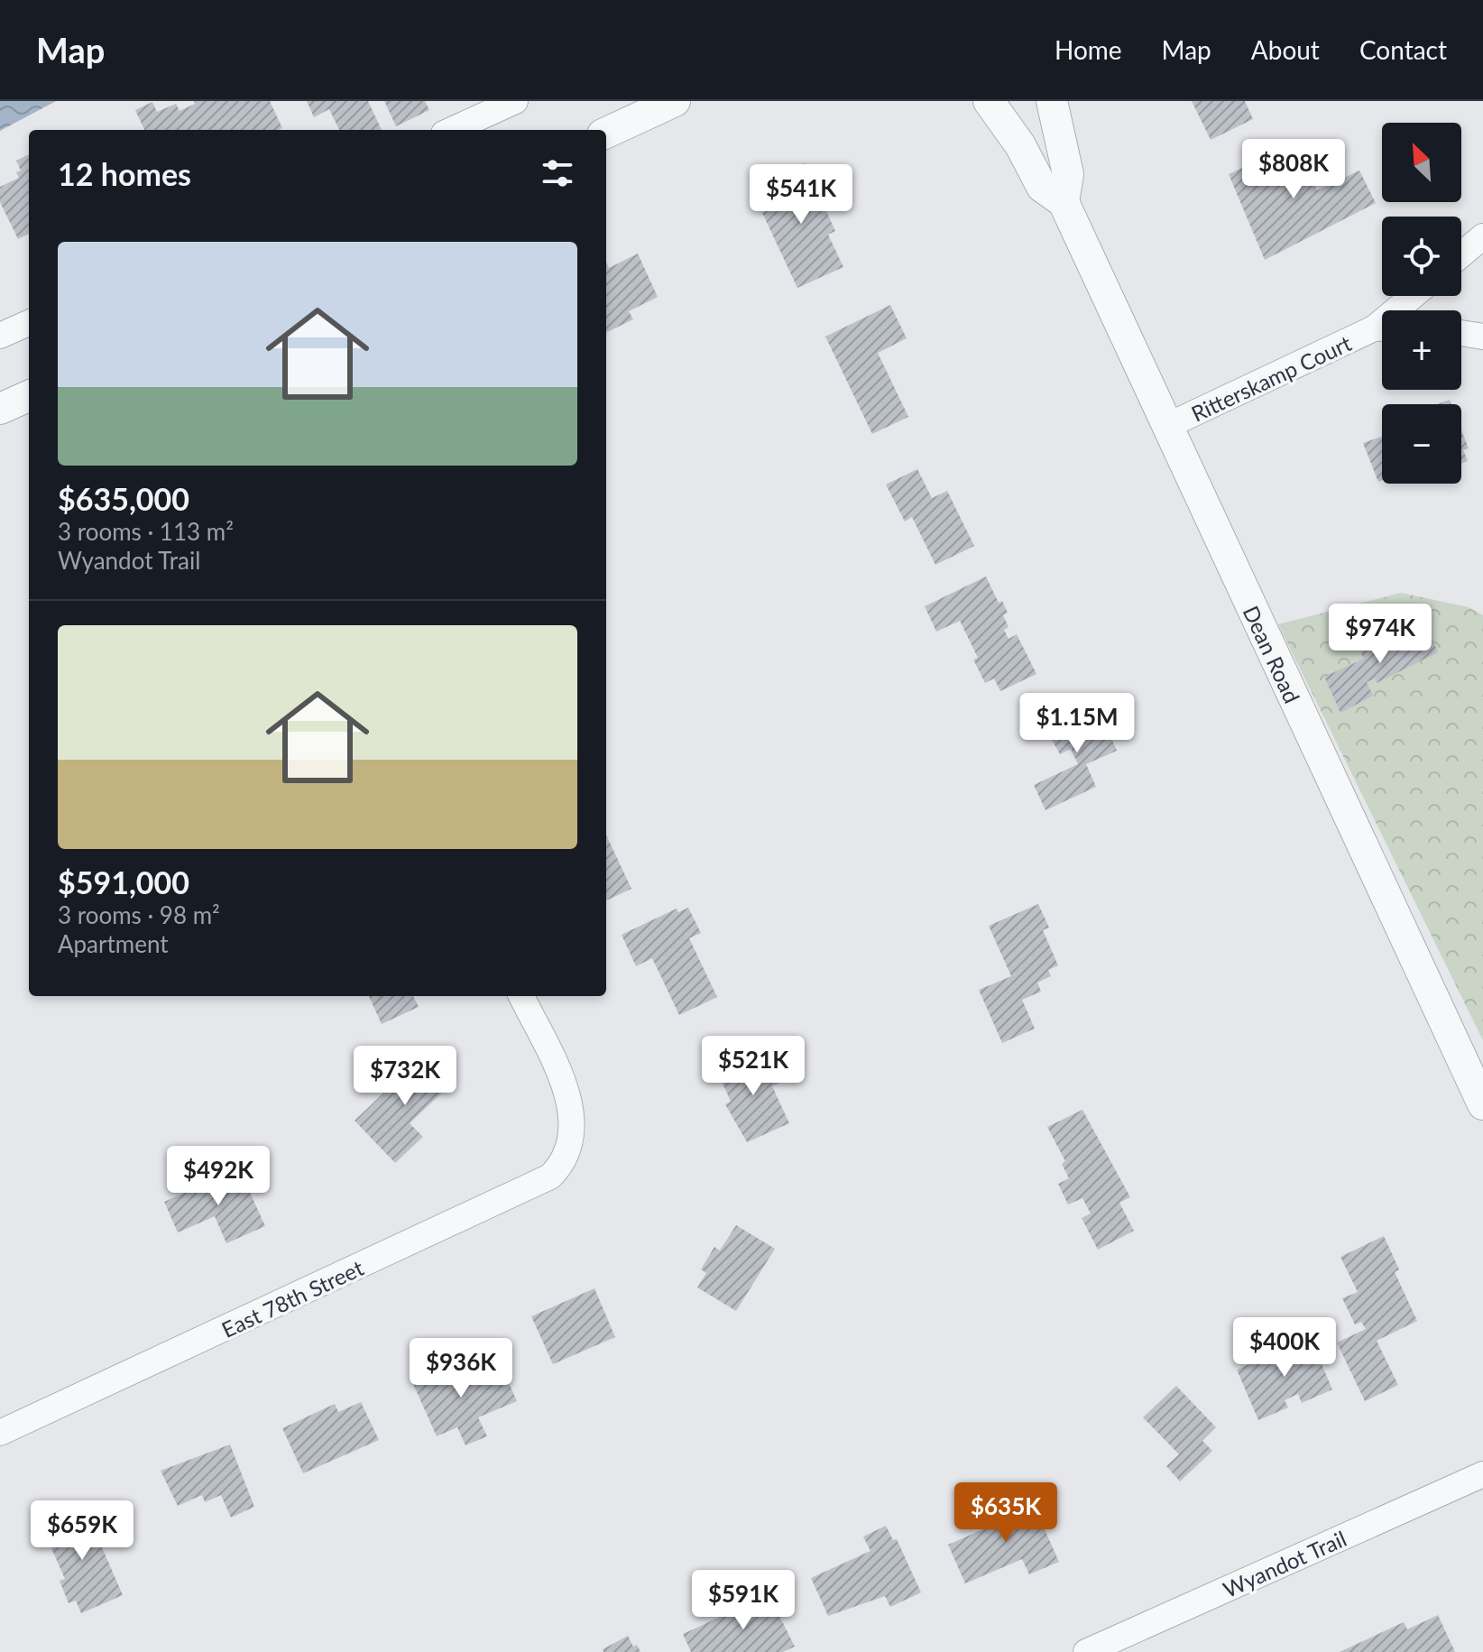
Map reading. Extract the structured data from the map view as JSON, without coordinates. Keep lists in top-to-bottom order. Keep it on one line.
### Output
{"streets":{"street":["Ritterskamp Court","Dean Road","East 78th Street","Wyandot Trail"]},"crossings":[["Ritterskamp Court","Dean Road"]],"north":"top left","page":{"header":"Map","nav":["Home","Map","About","Contact"],"map_buttons":["+","−"],"heading":"12 homes","price":["$808K","$541K","$974K","$1.15M","$521K","$732K","$492K","$400K","$936K","$635K","$659K","$591K"],"list":[{"name":"$635,000","note":"3 rooms · 113 m² · Wyandot Trail"},{"name":"$591,000","note":"3 rooms · 98 m² · Apartment"}]}}
